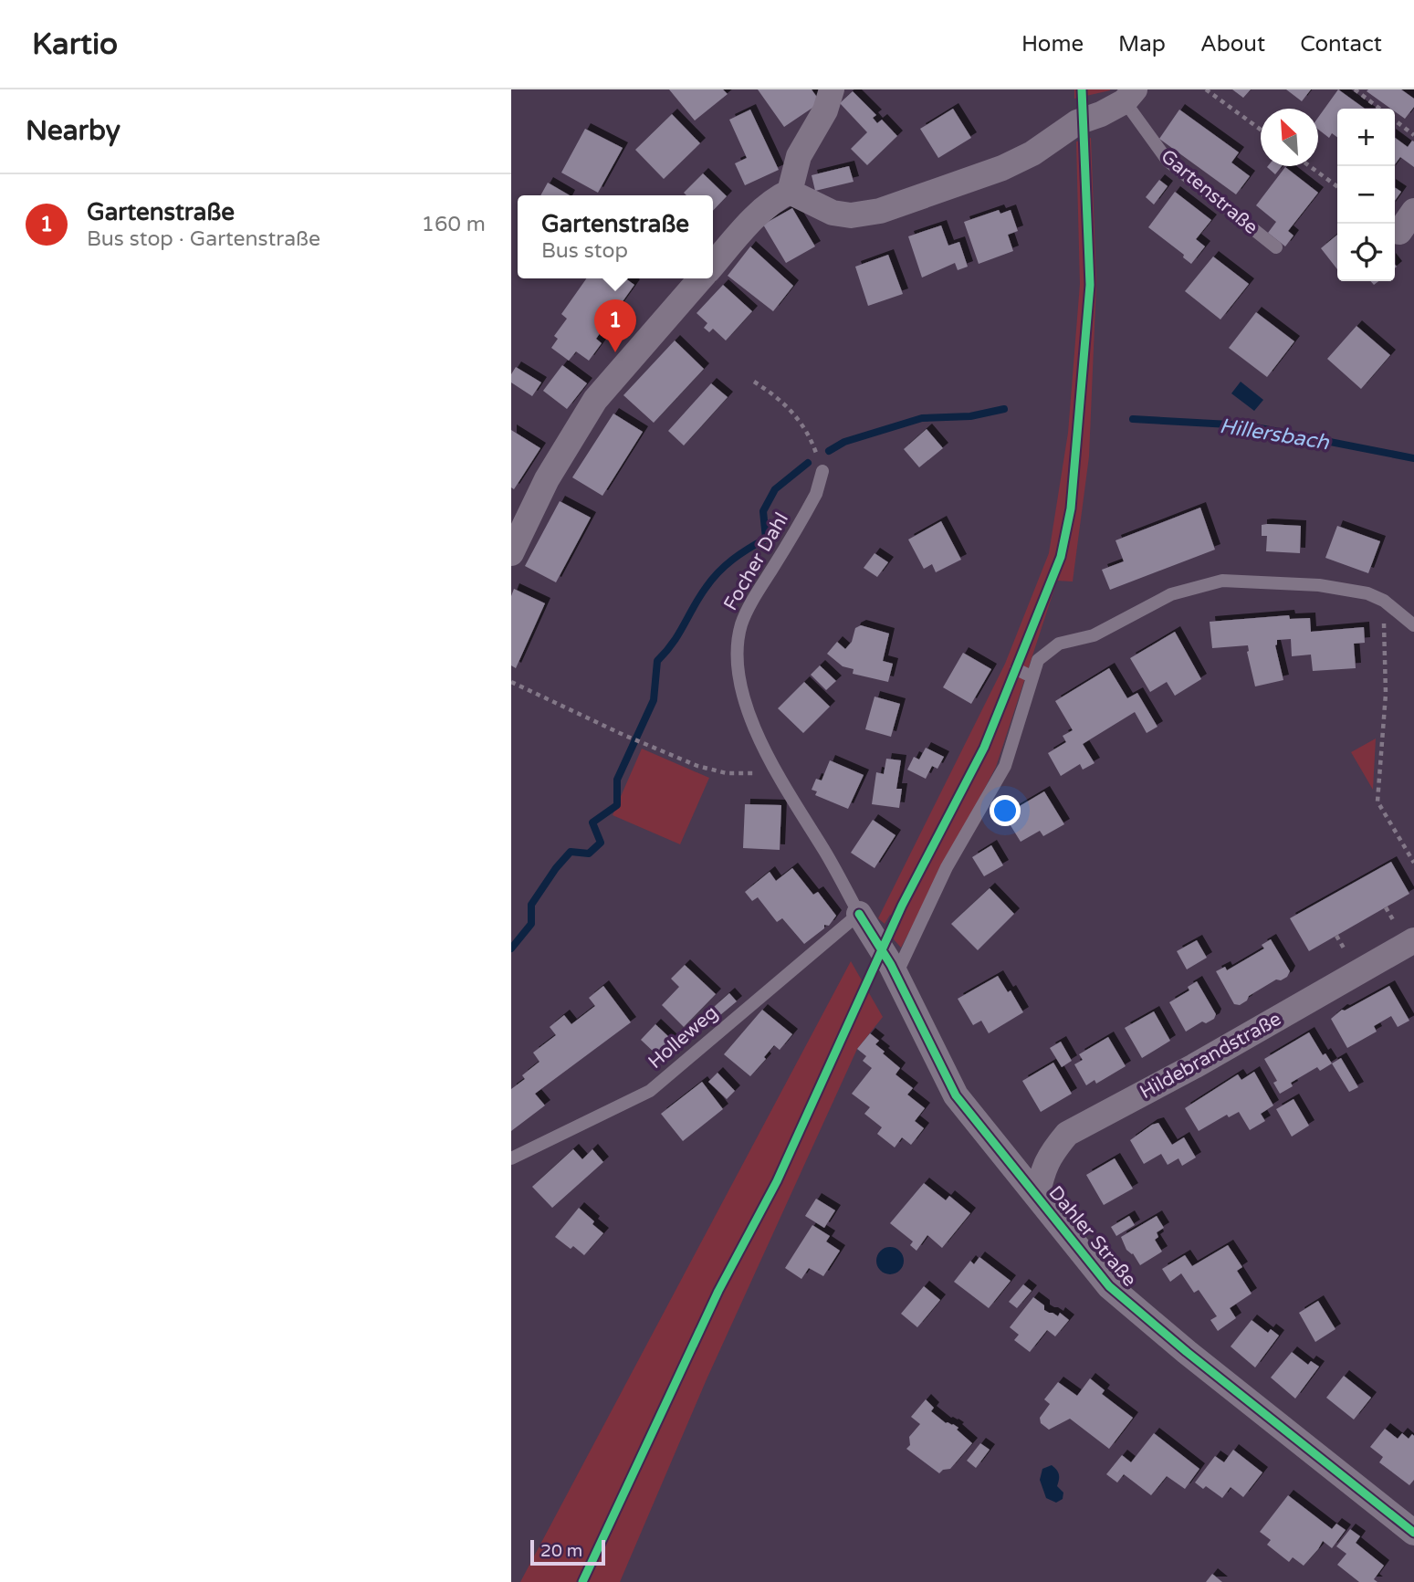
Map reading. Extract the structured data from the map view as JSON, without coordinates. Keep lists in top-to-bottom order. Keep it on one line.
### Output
{"streets":{"street":["Gartenstraße","Hildebrandstraße","Dahler Straße"],"lane":["Focher Dahl","Holleweg"]},"crossings":[["Focher Dahl","Holleweg"],["Focher Dahl","Dahler Straße"],["Holleweg","Dahler Straße"],["Hildebrandstraße","Dahler Straße"]],"water":["Hillersbach"],"scale_bar":"20 m","north":"top left","page":{"header":"Kartio","nav":["Home","Map","About","Contact"],"heading":"Nearby","map_buttons":["+","−"],"list":[{"mark":"1","name":"Gartenstraße","note":"Bus stop · Gartenstraße","value":"160 m"}],"popup":["Gartenstraße","Bus stop"],"pins":"1","scale":"20 m"}}
